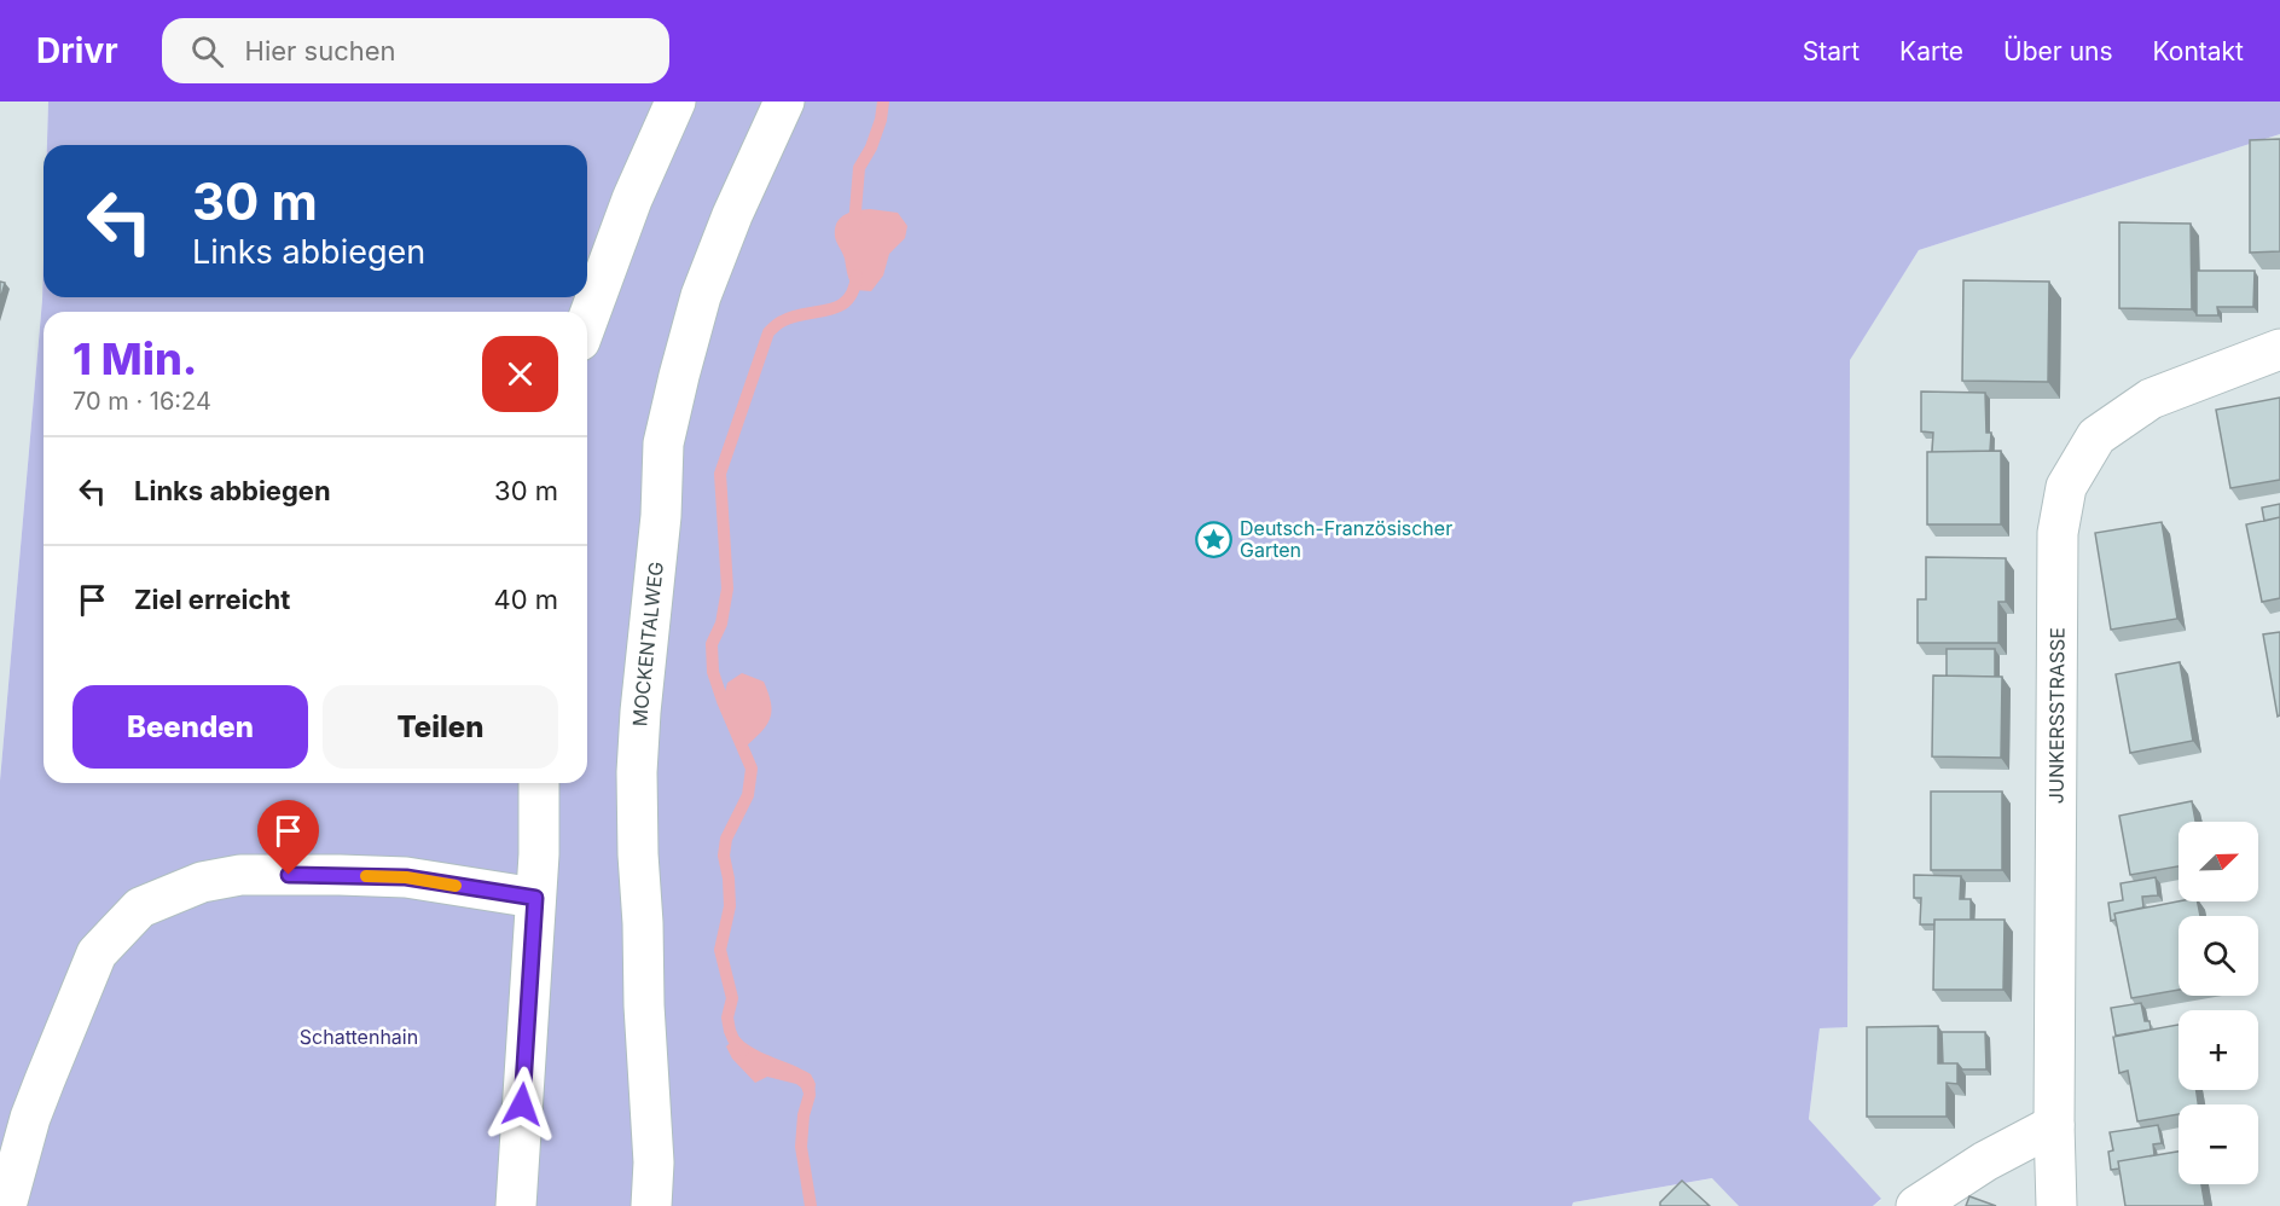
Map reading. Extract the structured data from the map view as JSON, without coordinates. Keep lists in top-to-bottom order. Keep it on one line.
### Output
{"streets":{"street":["MOCKENTALWEG","JUNKERSSTRASSE"]},"parks":["Schattenhain"],"places":{"place":["Deutsch-Französischer Garten"]},"north":"top right","page":{"header":"Drivr","search":"Hier suchen","nav":["Start","Karte","Über uns","Kontakt"],"turn":["30 m","Links abbiegen"],"heading":["1 Min.","70 m · 16:24"],"list":[{"name":"Links abbiegen","value":"30 m"},{"name":"Ziel erreicht","value":"40 m"}],"buttons":["Beenden","Teilen"],"map_buttons":["+","−"]}}
